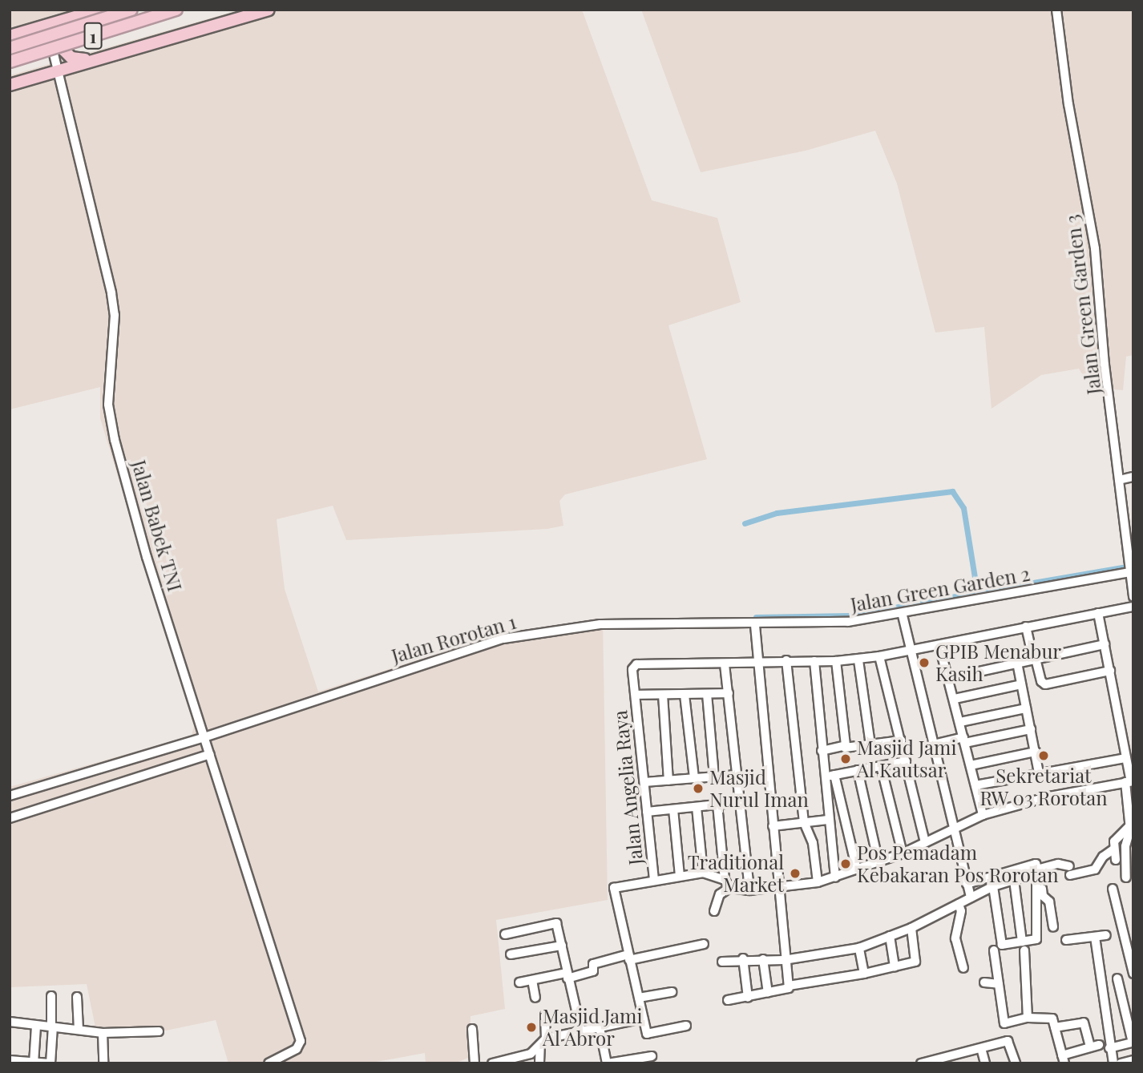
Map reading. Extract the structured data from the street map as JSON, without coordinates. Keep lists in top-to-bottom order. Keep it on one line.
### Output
{"streets":{"highway":["1"],"street":["Jalan Green Garden 3","Jalan Babek TNI","Jalan Green Garden 2","Jalan Rorotan 1","Jalan Angelia Raya"]},"crossings":[["Jalan Green Garden 3","Jalan Green Garden 2"],["Jalan Babek TNI","Jalan Rorotan 1"],["Jalan Green Garden 2","Jalan Rorotan 1"]],"places":["GPIB Menabur Kasih","Sekretariat RW 03 Rorotan","Masjid Jami Al Kautsar","Masjid Nurul Iman","Pos Pemadam Kebakaran Pos Rorotan","Traditional Market","Masjid Jami Al Abror"]}
